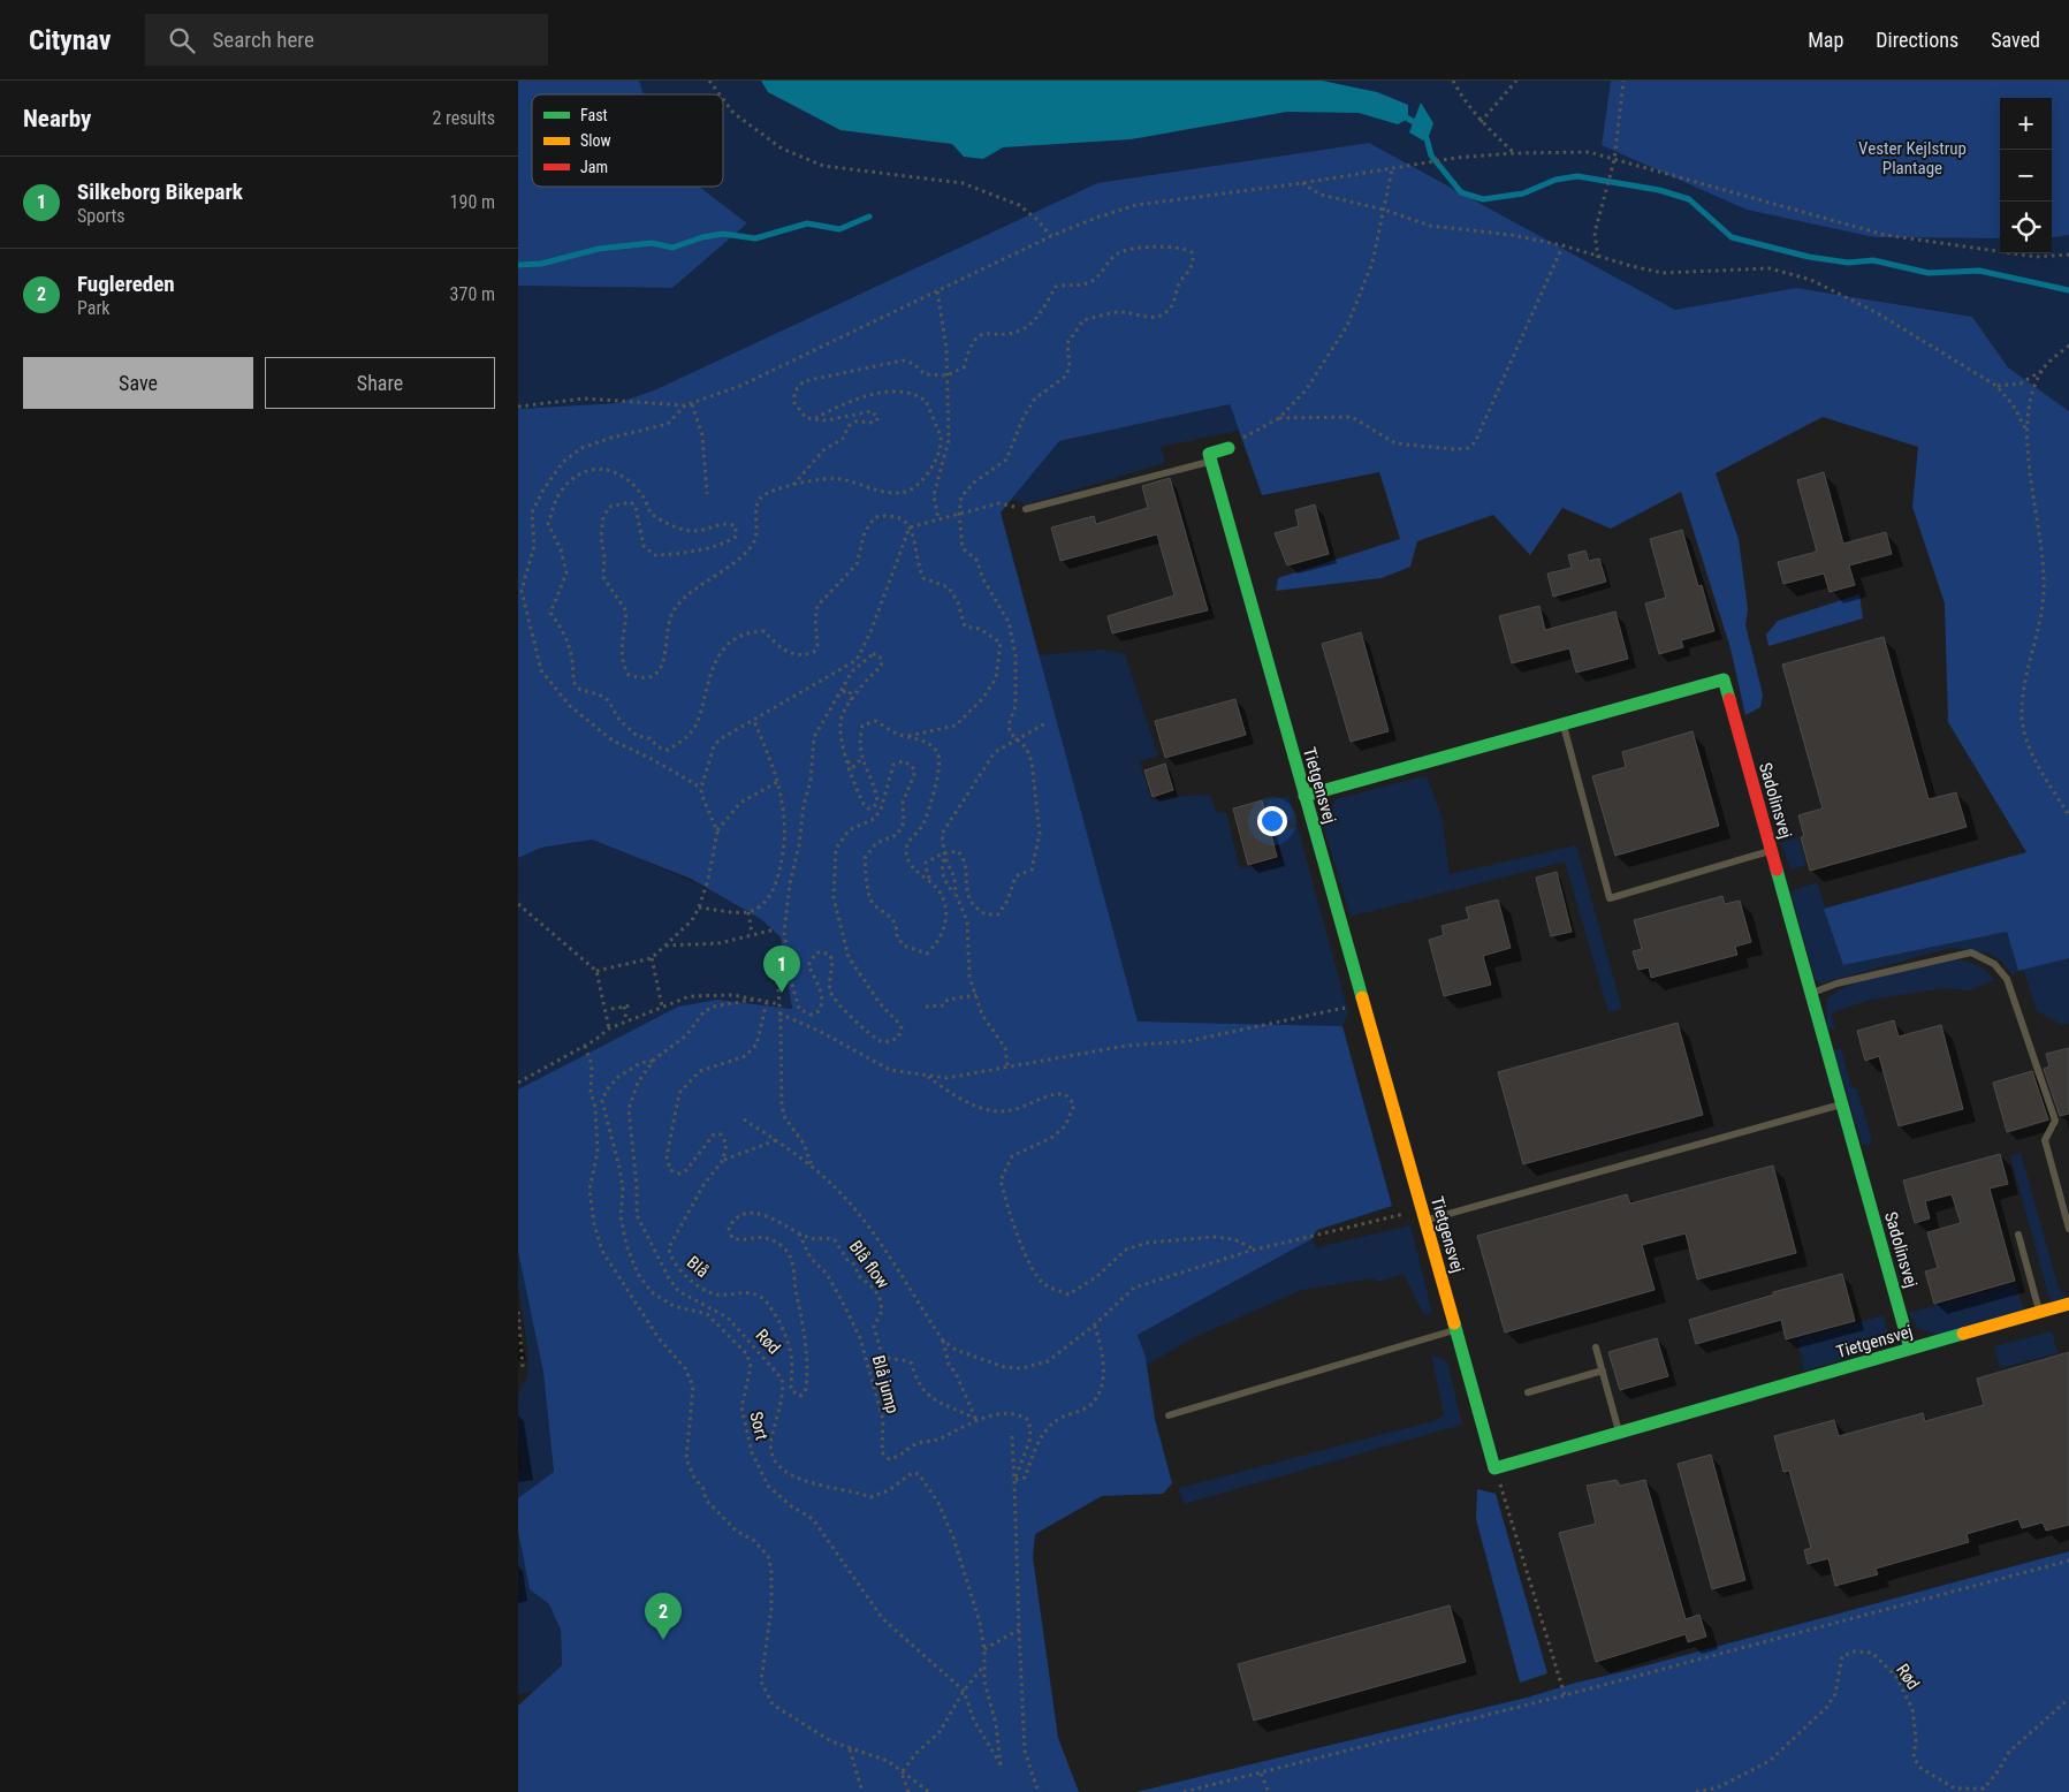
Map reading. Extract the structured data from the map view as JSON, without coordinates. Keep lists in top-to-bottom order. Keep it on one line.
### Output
{"streets":{"street":["Tietgensvej","Sadolinsvej"],"path":["Blå flow","Blå","Rød","Blå jump","Sort"]},"crossings":[["Tietgensvej","Sadolinsvej"],["Blå flow","Blå"],["Blå flow","Blå jump"],["Blå","Blå jump"],["Rød","Sort"]],"parks":["Vester Kejlstrup Plantage"],"legend":["Fast","Slow","Jam"],"page":{"header":"Citynav","search":"Search here","nav":["Map","Directions","Saved"],"heading":["Nearby","2 results"],"map_buttons":["+","−"],"list":[{"mark":"1","name":"Silkeborg Bikepark","note":"Sports","value":"190 m"},{"mark":"2","name":"Fuglereden","note":"Park","value":"370 m"}],"buttons":["Save","Share"],"pins":["1","2"]}}
